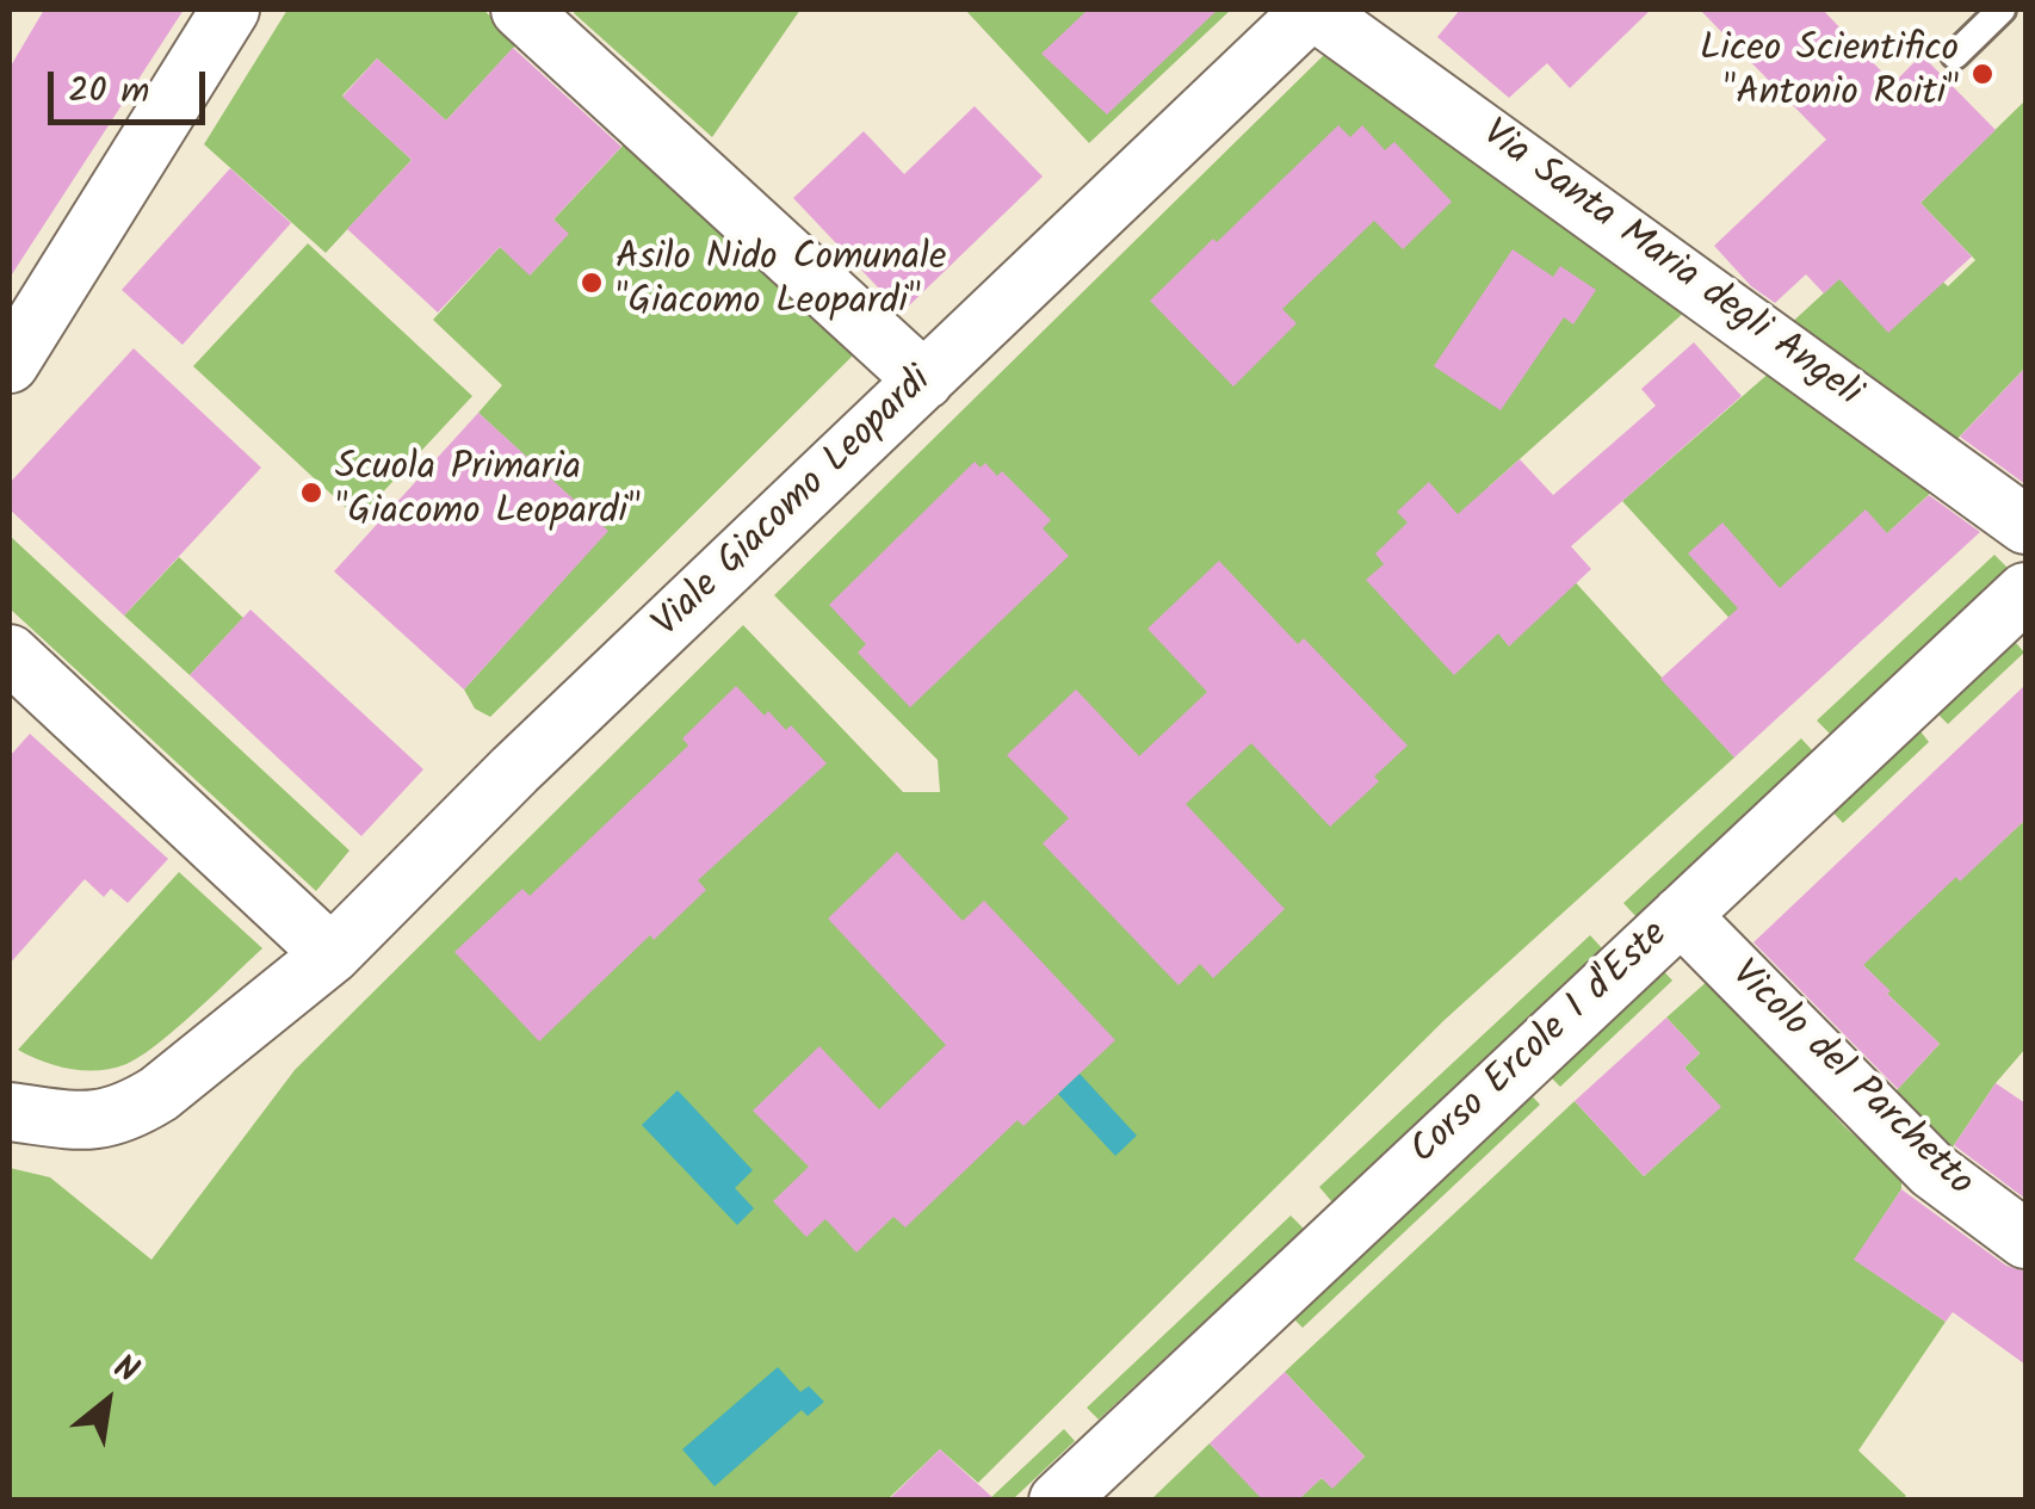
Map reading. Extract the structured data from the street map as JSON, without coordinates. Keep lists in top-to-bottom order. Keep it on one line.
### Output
{"streets":{"street":["Via Santa Maria degli Angeli","Viale Giacomo Leopardi","Corso Ercole I d'Este","Vicolo del Parchetto"]},"crossings":[["Via Santa Maria degli Angeli","Viale Giacomo Leopardi"],["Corso Ercole I d'Este","Vicolo del Parchetto"]],"places":["Liceo Scientifico \"Antonio Roiti\"","Asilo Nido Comunale \"Giacomo Leopardi\"","Scuola Primaria \"Giacomo Leopardi\""],"scale_bar":"20 m","north":"top right"}
